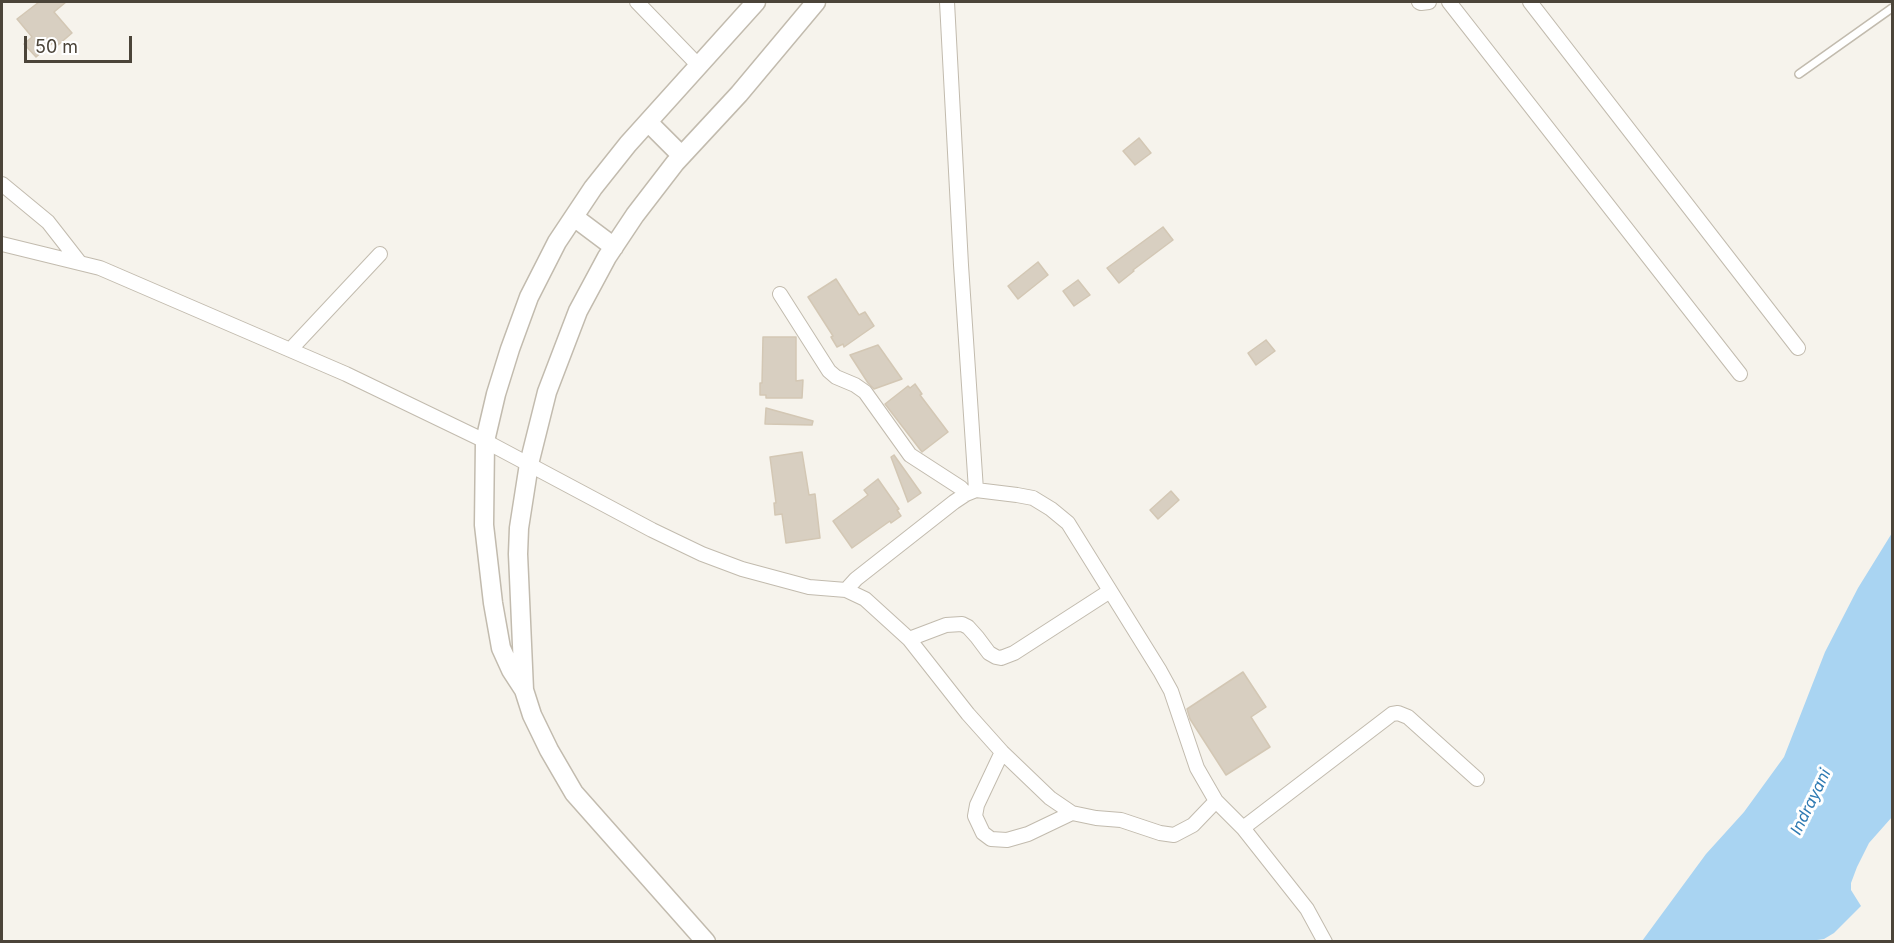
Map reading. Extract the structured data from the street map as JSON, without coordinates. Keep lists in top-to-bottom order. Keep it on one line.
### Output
{"water":["Indrayani"],"scale_bar":"50 m"}
